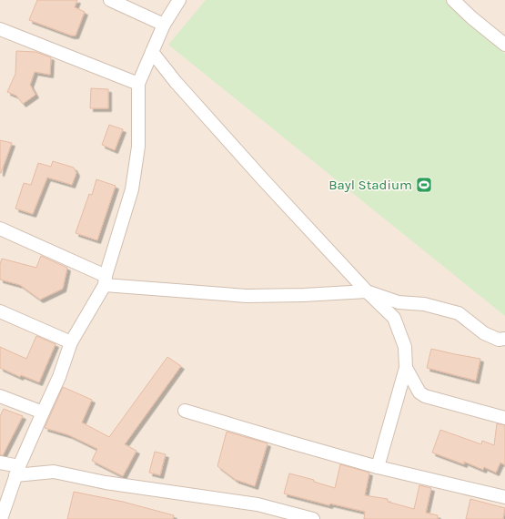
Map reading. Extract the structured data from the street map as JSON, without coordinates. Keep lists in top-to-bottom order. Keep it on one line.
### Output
{"places":{"sports":["Bayl Stadium"]}}
